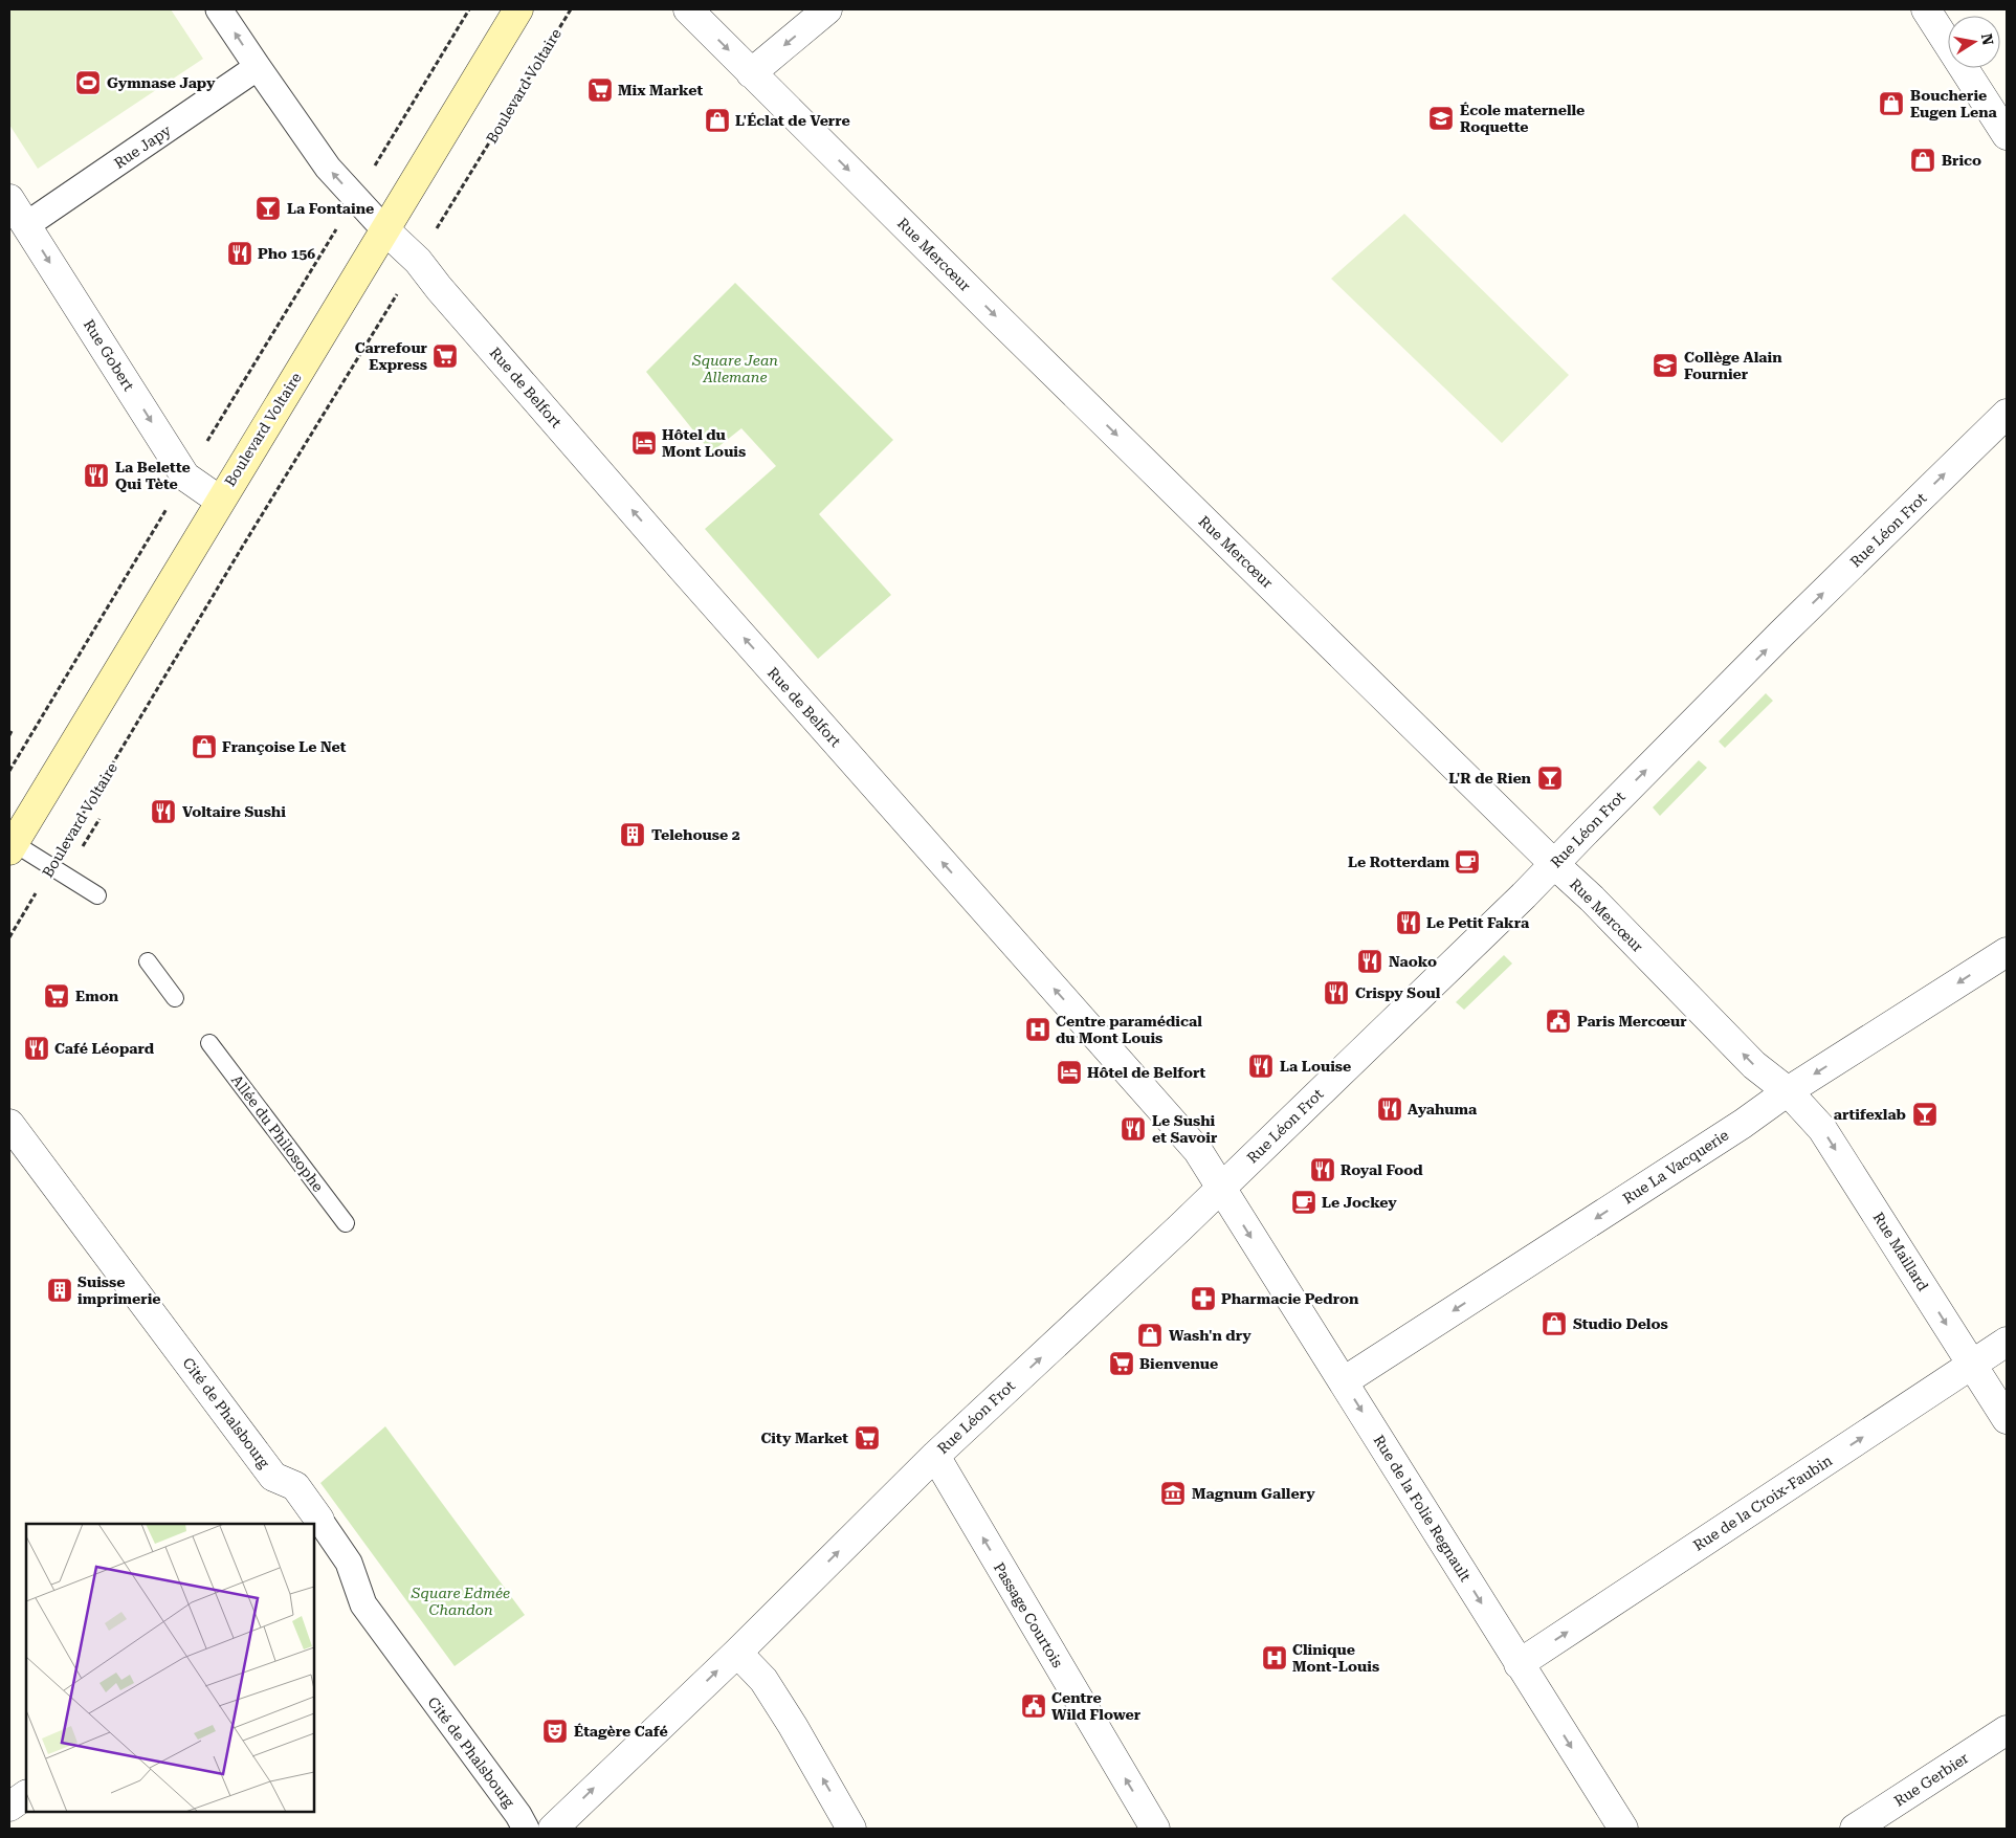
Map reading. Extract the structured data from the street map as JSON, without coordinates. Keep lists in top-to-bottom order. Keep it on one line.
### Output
{"streets":{"main road":["Boulevard Voltaire"],"street":["Rue Japy","Rue Mercœur","Rue Gobert","Rue de Belfort","Rue Léon Frot","Rue La Vacquerie","Rue Maillard","Cité de Phalsbourg","Rue de la Croix-Faubin","Rue de la Folie Regnault","Passage Courtois","Rue Gerbier"],"lane":["Allée du Philosophe"]},"crossings":[["Boulevard Voltaire","Rue Gobert"],["Boulevard Voltaire","Rue de Belfort"],["Rue Japy","Rue Gobert"],["Rue Mercœur","Rue Léon Frot"],["Rue Mercœur","Rue La Vacquerie"],["Rue Mercœur","Rue Maillard"],["Rue de Belfort","Rue Léon Frot"],["Rue de Belfort","Rue de la Folie Regnault"],["Rue Léon Frot","Rue de la Folie Regnault"],["Rue Léon Frot","Passage Courtois"],["Rue La Vacquerie","Rue Maillard"],["Rue La Vacquerie","Rue de la Folie Regnault"],["Rue Maillard","Rue de la Croix-Faubin"],["Rue de la Croix-Faubin","Rue de la Folie Regnault"]],"one_way":["Rue Gobert","Rue de Belfort","Rue Léon Frot","Rue La Vacquerie","Rue Maillard","Rue de la Croix-Faubin","Rue de la Folie Regnault","Passage Courtois"],"parks":["Square Jean Allemane","Square Edmée Chandon"],"places":{"sports":["Gymnase Japy"],"supermarket":["Mix Market","Carrefour Express","Emon","Bienvenue","City Market"],"shop":["Boucherie Eugen Lena","L'Éclat de Verre","Brico","Françoise Le Net","Studio Delos","Wash'n dry"],"school or university":["École maternelle Roquette","Collège Alain Fournier"],"bar":["La Fontaine","L'R de Rien","artifexlab"],"restaurant":["Pho 156","La Belette Qui Tète","Voltaire Sushi","Le Petit Fakra","Naoko","Crispy Soul","Café Léopard","La Louise","Ayahuma","Le Sushi et Savoir","Royal Food"],"hotel":["Hôtel du Mont Louis","Hôtel de Belfort"],"building":["Telehouse 2","Suisse imprimerie"],"cafe":["Le Rotterdam","Le Jockey"],"public building":["Paris Mercœur","Centre Wild Flower"],"hospital":["Centre paramédical du Mont Louis","Clinique Mont-Louis"],"pharmacy":["Pharmacie Pedron"],"museum":["Magnum Gallery"],"theatre":["Étagère Café"]},"north":"right"}
